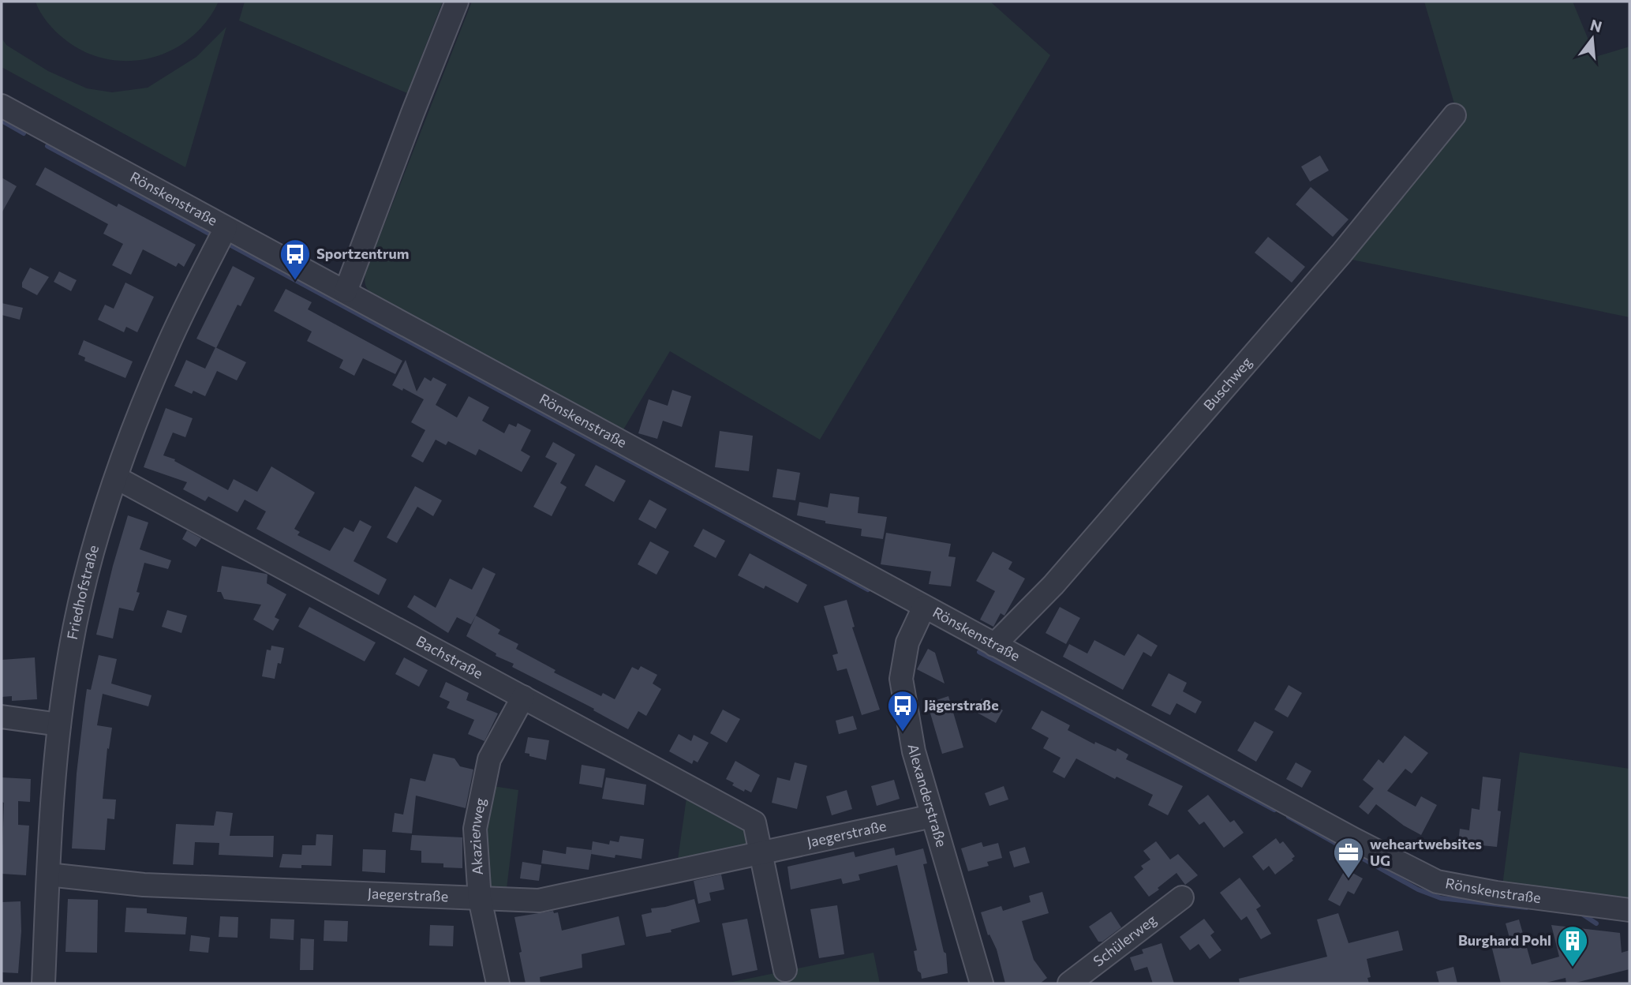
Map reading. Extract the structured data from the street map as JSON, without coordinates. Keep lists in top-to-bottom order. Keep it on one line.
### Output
{"streets":{"street":["Rönskenstraße","Buschweg","Friedhofstraße","Bachstraße","Alexanderstraße","Jaegerstraße","Akazienweg","Schülerweg"]},"crossings":[["Rönskenstraße","Buschweg"],["Rönskenstraße","Friedhofstraße"],["Rönskenstraße","Alexanderstraße"],["Friedhofstraße","Bachstraße"],["Friedhofstraße","Jaegerstraße"],["Bachstraße","Jaegerstraße"],["Bachstraße","Akazienweg"],["Alexanderstraße","Jaegerstraße"],["Jaegerstraße","Akazienweg"]],"places":{"bus stop":["Sportzentrum","Jägerstraße"],"office":["weheartwebsites UG"],"building":["Burghard Pohl"]},"north":"top"}
